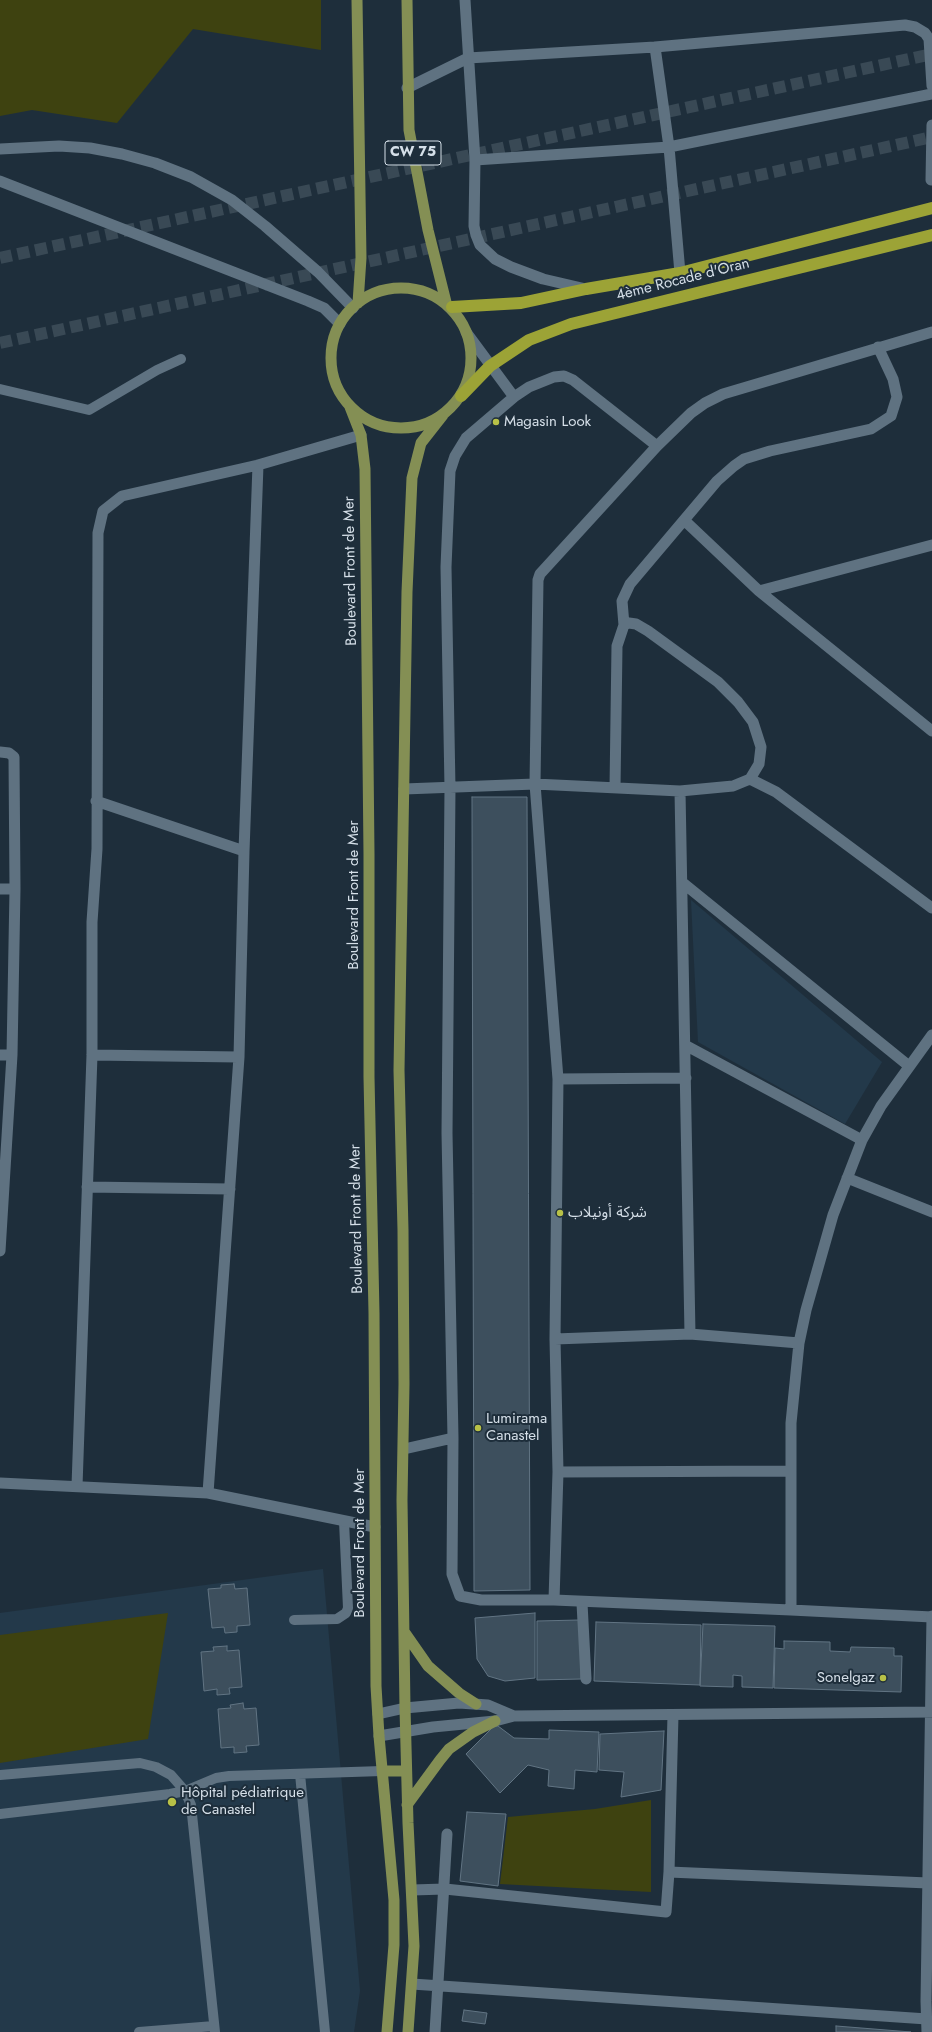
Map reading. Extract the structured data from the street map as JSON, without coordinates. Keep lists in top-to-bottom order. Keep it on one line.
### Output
{"streets":{"highway":["4ème Rocade d'Oran"],"main road":["CW 75","Boulevard Front de Mer"]},"crossings":[["CW 75","4ème Rocade d'Oran"],["CW 75","Boulevard Front de Mer"],["4ème Rocade d'Oran","Boulevard Front de Mer"]],"places":["Magasin Look","شركة أونيلاب","Lumirama Canastel","Sonelgaz","Hôpital pédiatrique de Canastel"]}
